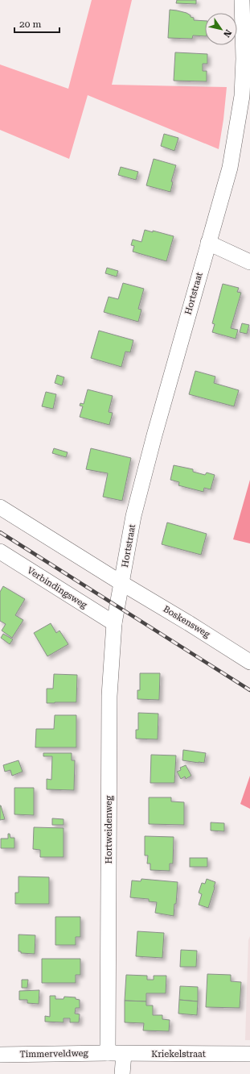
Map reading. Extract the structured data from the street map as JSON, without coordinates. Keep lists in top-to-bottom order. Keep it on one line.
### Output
{"streets":{"street":["Hortstraat","Verbindingsweg","Boskensweg","Hortweidenweg","Timmerveldweg","Kriekelstraat"]},"crossings":[["Hortstraat","Boskensweg"],["Hortstraat","Hortweidenweg"],["Verbindingsweg","Hortweidenweg"],["Hortweidenweg","Timmerveldweg"],["Hortweidenweg","Kriekelstraat"],["Timmerveldweg","Kriekelstraat"]],"scale_bar":"20 m","north":"bottom right"}
